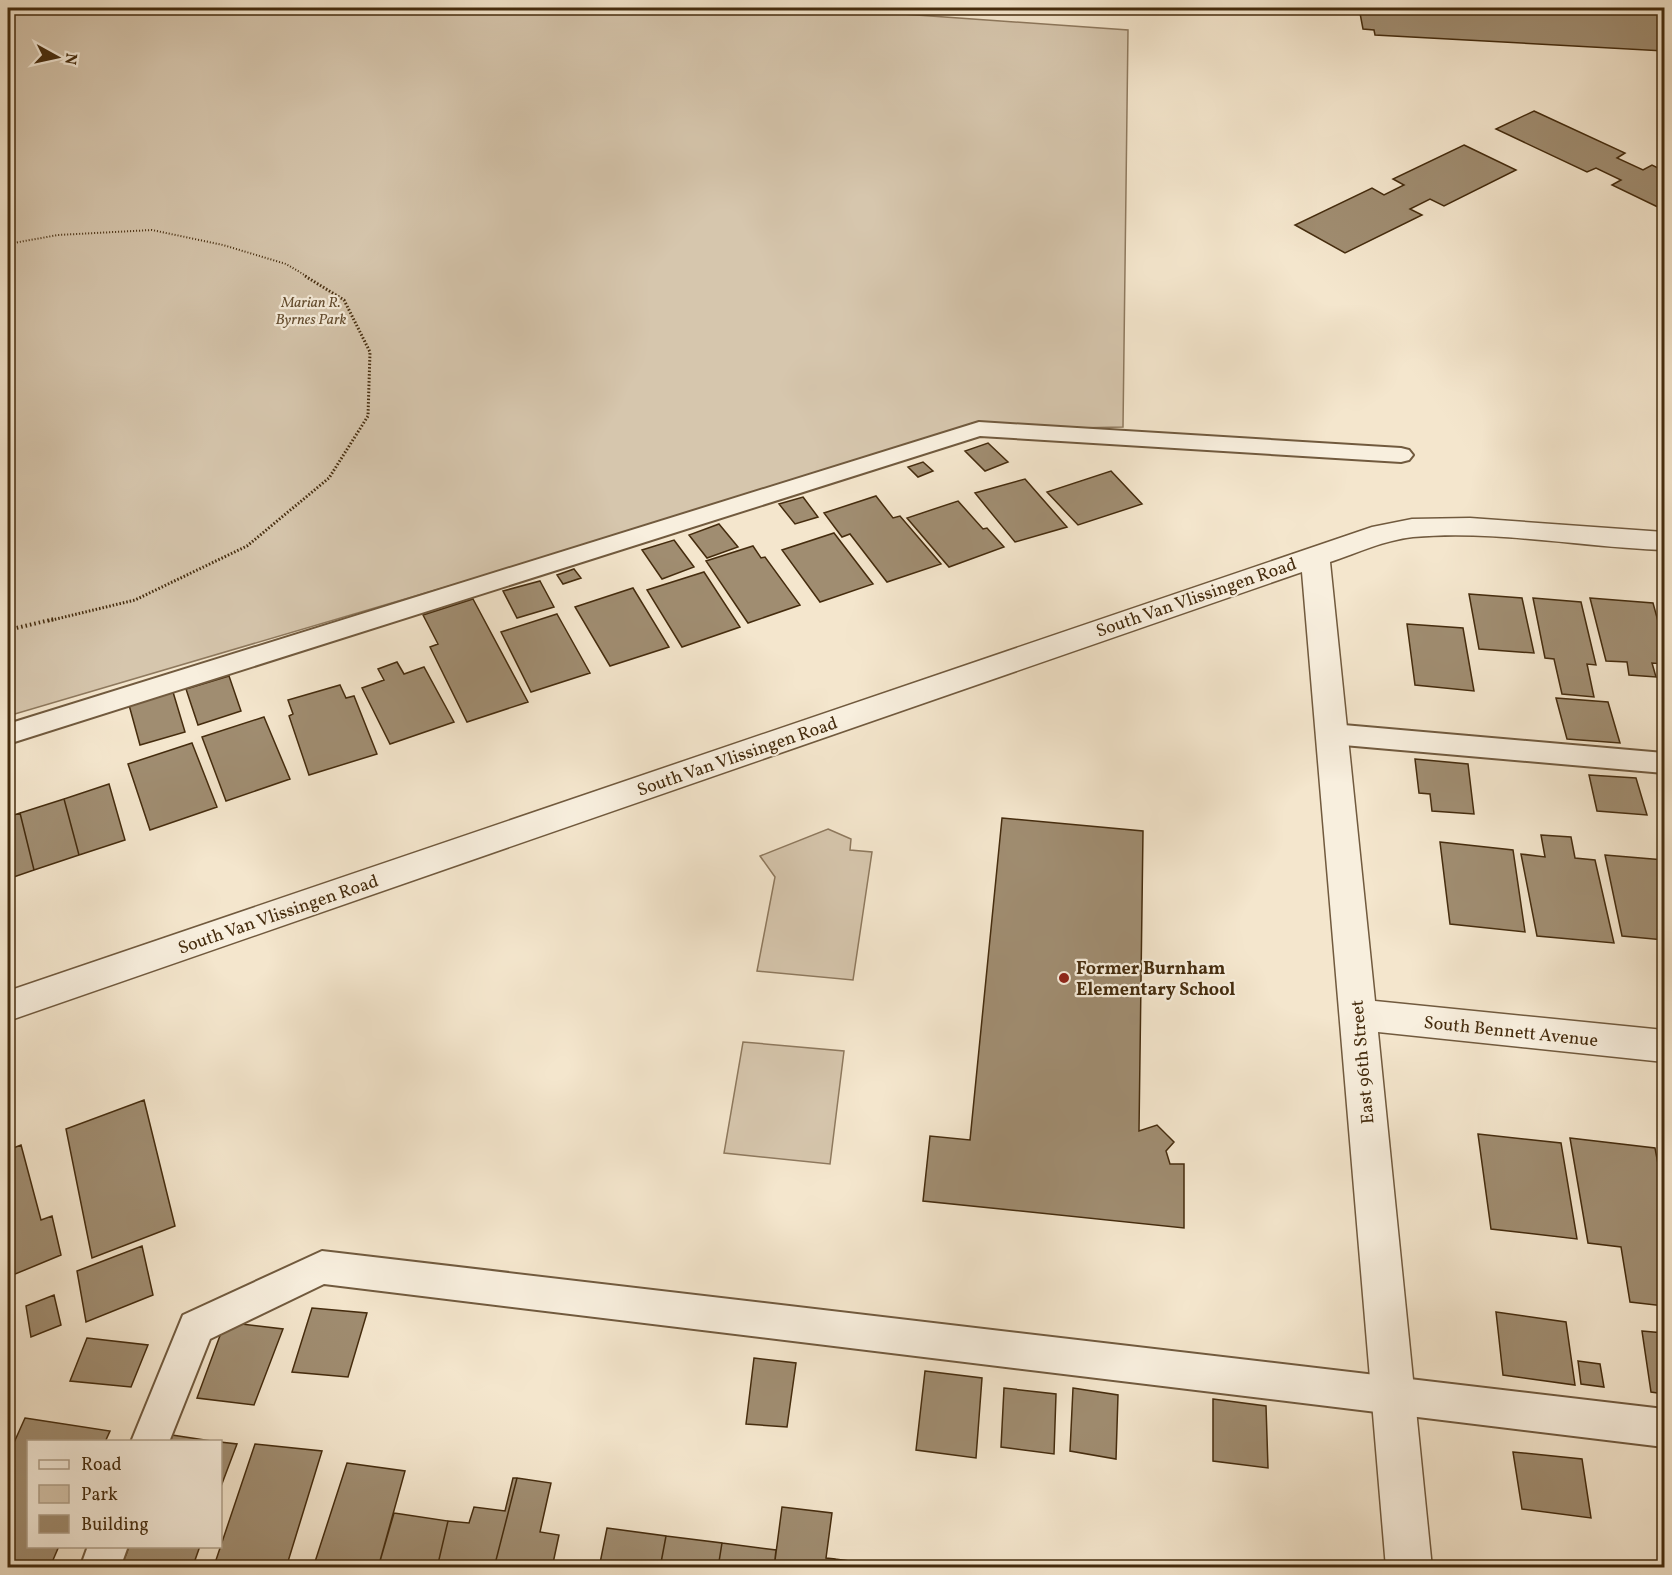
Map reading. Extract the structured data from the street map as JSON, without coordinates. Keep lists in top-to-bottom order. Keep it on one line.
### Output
{"streets":{"street":["South Van Vlissingen Road","South Bennett Avenue","East 96th Street"]},"crossings":[["South Van Vlissingen Road","East 96th Street"],["South Bennett Avenue","East 96th Street"]],"parks":["Marian R. Byrnes Park"],"places":["Former Burnham Elementary School"],"legend":["Road","Park","Building"],"north":"right"}
